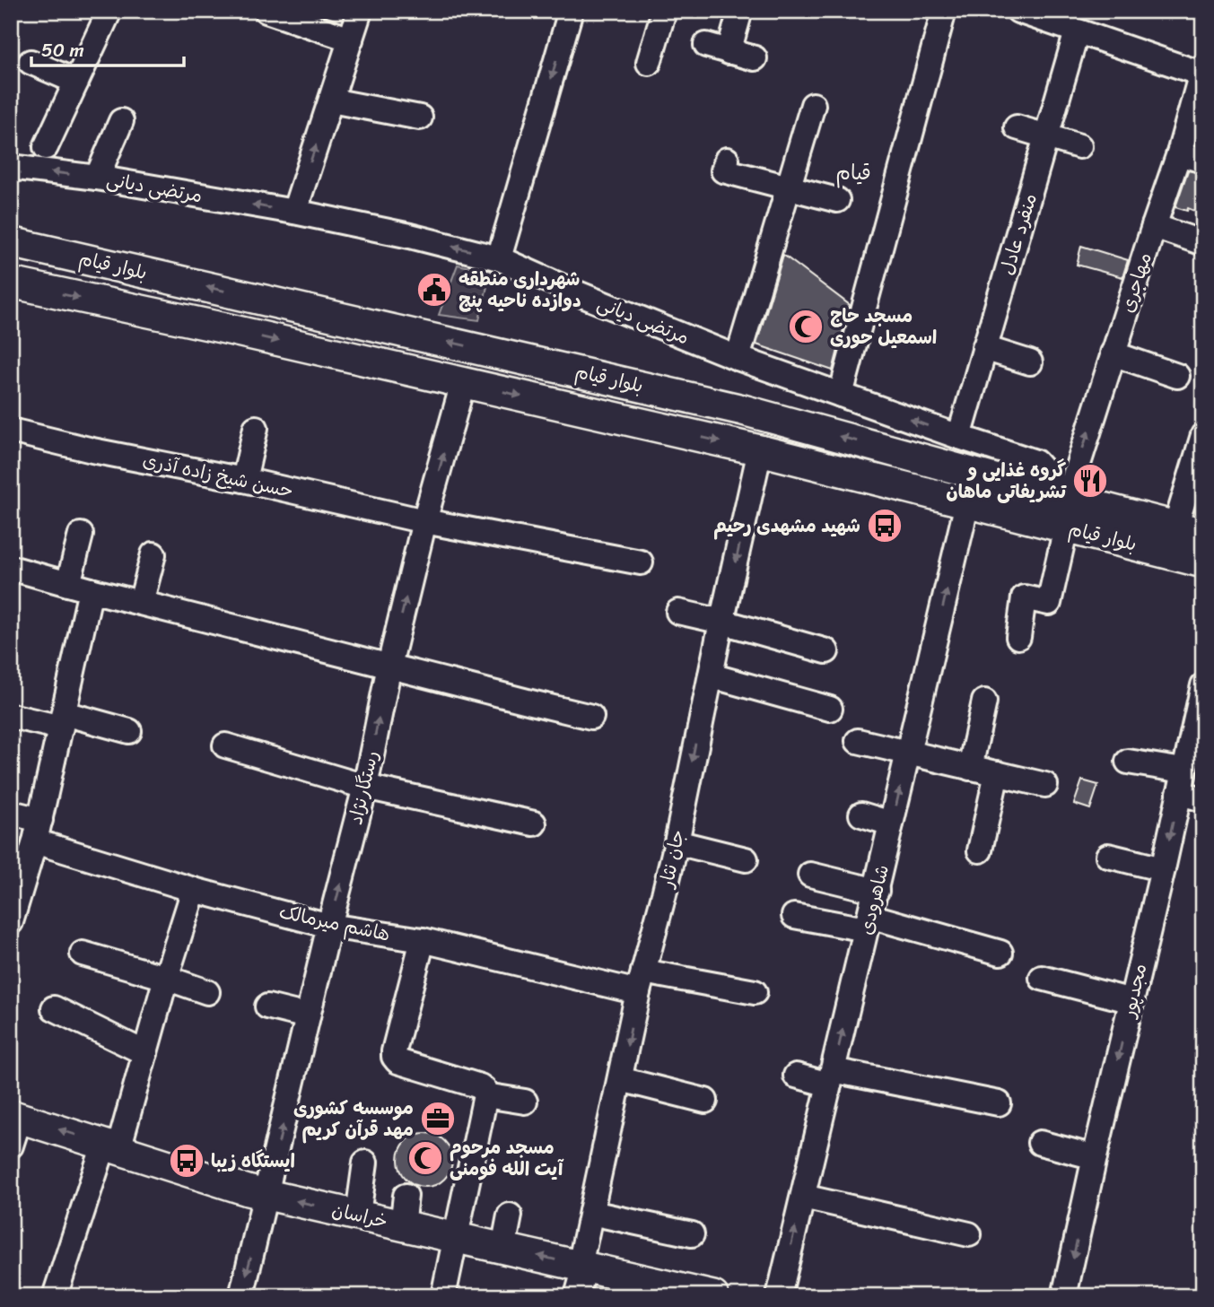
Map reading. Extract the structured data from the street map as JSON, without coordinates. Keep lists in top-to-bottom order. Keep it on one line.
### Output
{"streets":{"main road":["بلوار قیام","خراسان"],"street":["مرتضی دیانی","منفرد عادل","مهاجری","حسن شیخ زاده آذری","رستگارنژاد","جان نثار","شاهرودی","هاشم میرمالک","مجدپور"]},"crossings":[["مرتضی دیانی","منفرد عادل"],["مرتضی دیانی","بلوار قیام"],["مرتضی دیانی","مهاجری"],["بلوار قیام","مهاجری"],["بلوار قیام","رستگارنژاد"],["بلوار قیام","جان نثار"],["بلوار قیام","شاهرودی"],["حسن شیخ زاده آذری","رستگارنژاد"],["رستگارنژاد","هاشم میرمالک"],["رستگارنژاد","خراسان"],["جان نثار","هاشم میرمالک"],["جان نثار","خراسان"]],"one_way":["جان نثار","شاهرودی","مجدپور","خراسان"],"districts":["قیام"],"places":{"public building":["شهرداری منطقه دوازده ناحیه پنج"],"mosque":["مسجد حاج اسمعیل حوری","مسجد مرحوم آیت الله فومنی"],"restaurant":["گروه غذایی و تشریفاتی ماهان"],"bus stop":["شهید مشهدی رحیم","ایستگاه زیبا"],"office":["موسسه کشوری مهد قرآن کریم"]},"scale_bar":"50 m"}
